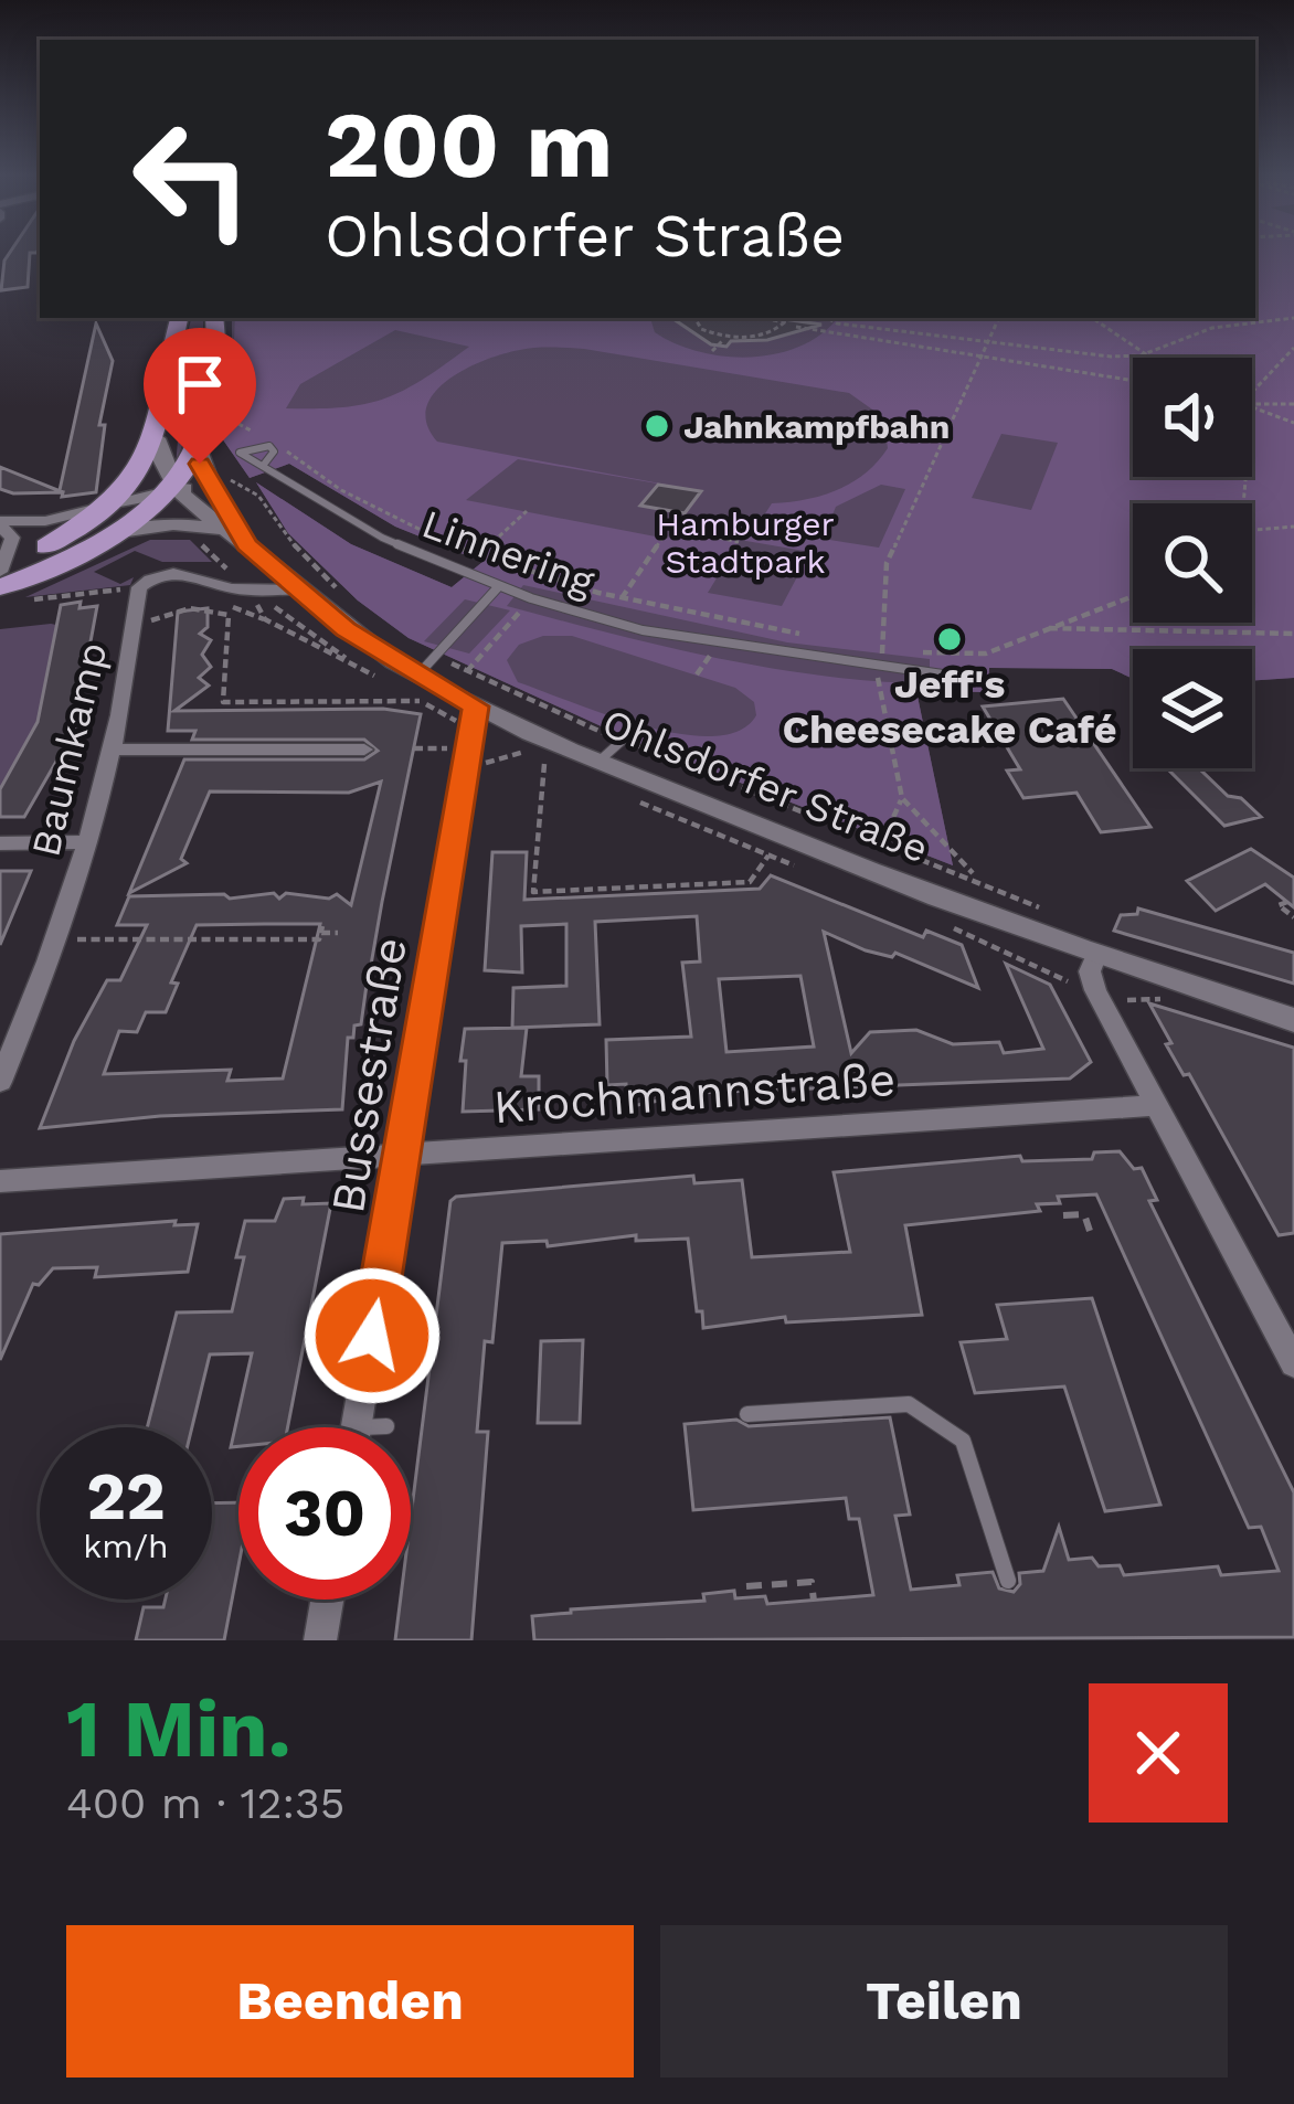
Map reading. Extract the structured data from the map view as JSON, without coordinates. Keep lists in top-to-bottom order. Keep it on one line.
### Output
{"streets":{"street":["Baumkamp","Ohlsdorfer Straße","Bussestraße","Krochmannstraße"],"lane":["Linnering"]},"crossings":[["Baumkamp","Ohlsdorfer Straße"],["Ohlsdorfer Straße","Bussestraße"],["Bussestraße","Krochmannstraße"]],"parks":["Hamburger Stadtpark"],"places":["Jahnkampfbahn","Jeff's Cheesecake Café"],"page":{"turn":["200 m","Ohlsdorfer Straße"],"speed":"22 km/h","limit":"30","heading":["1 Min.","400 m · 12:35"],"buttons":["Beenden","Teilen"]}}
